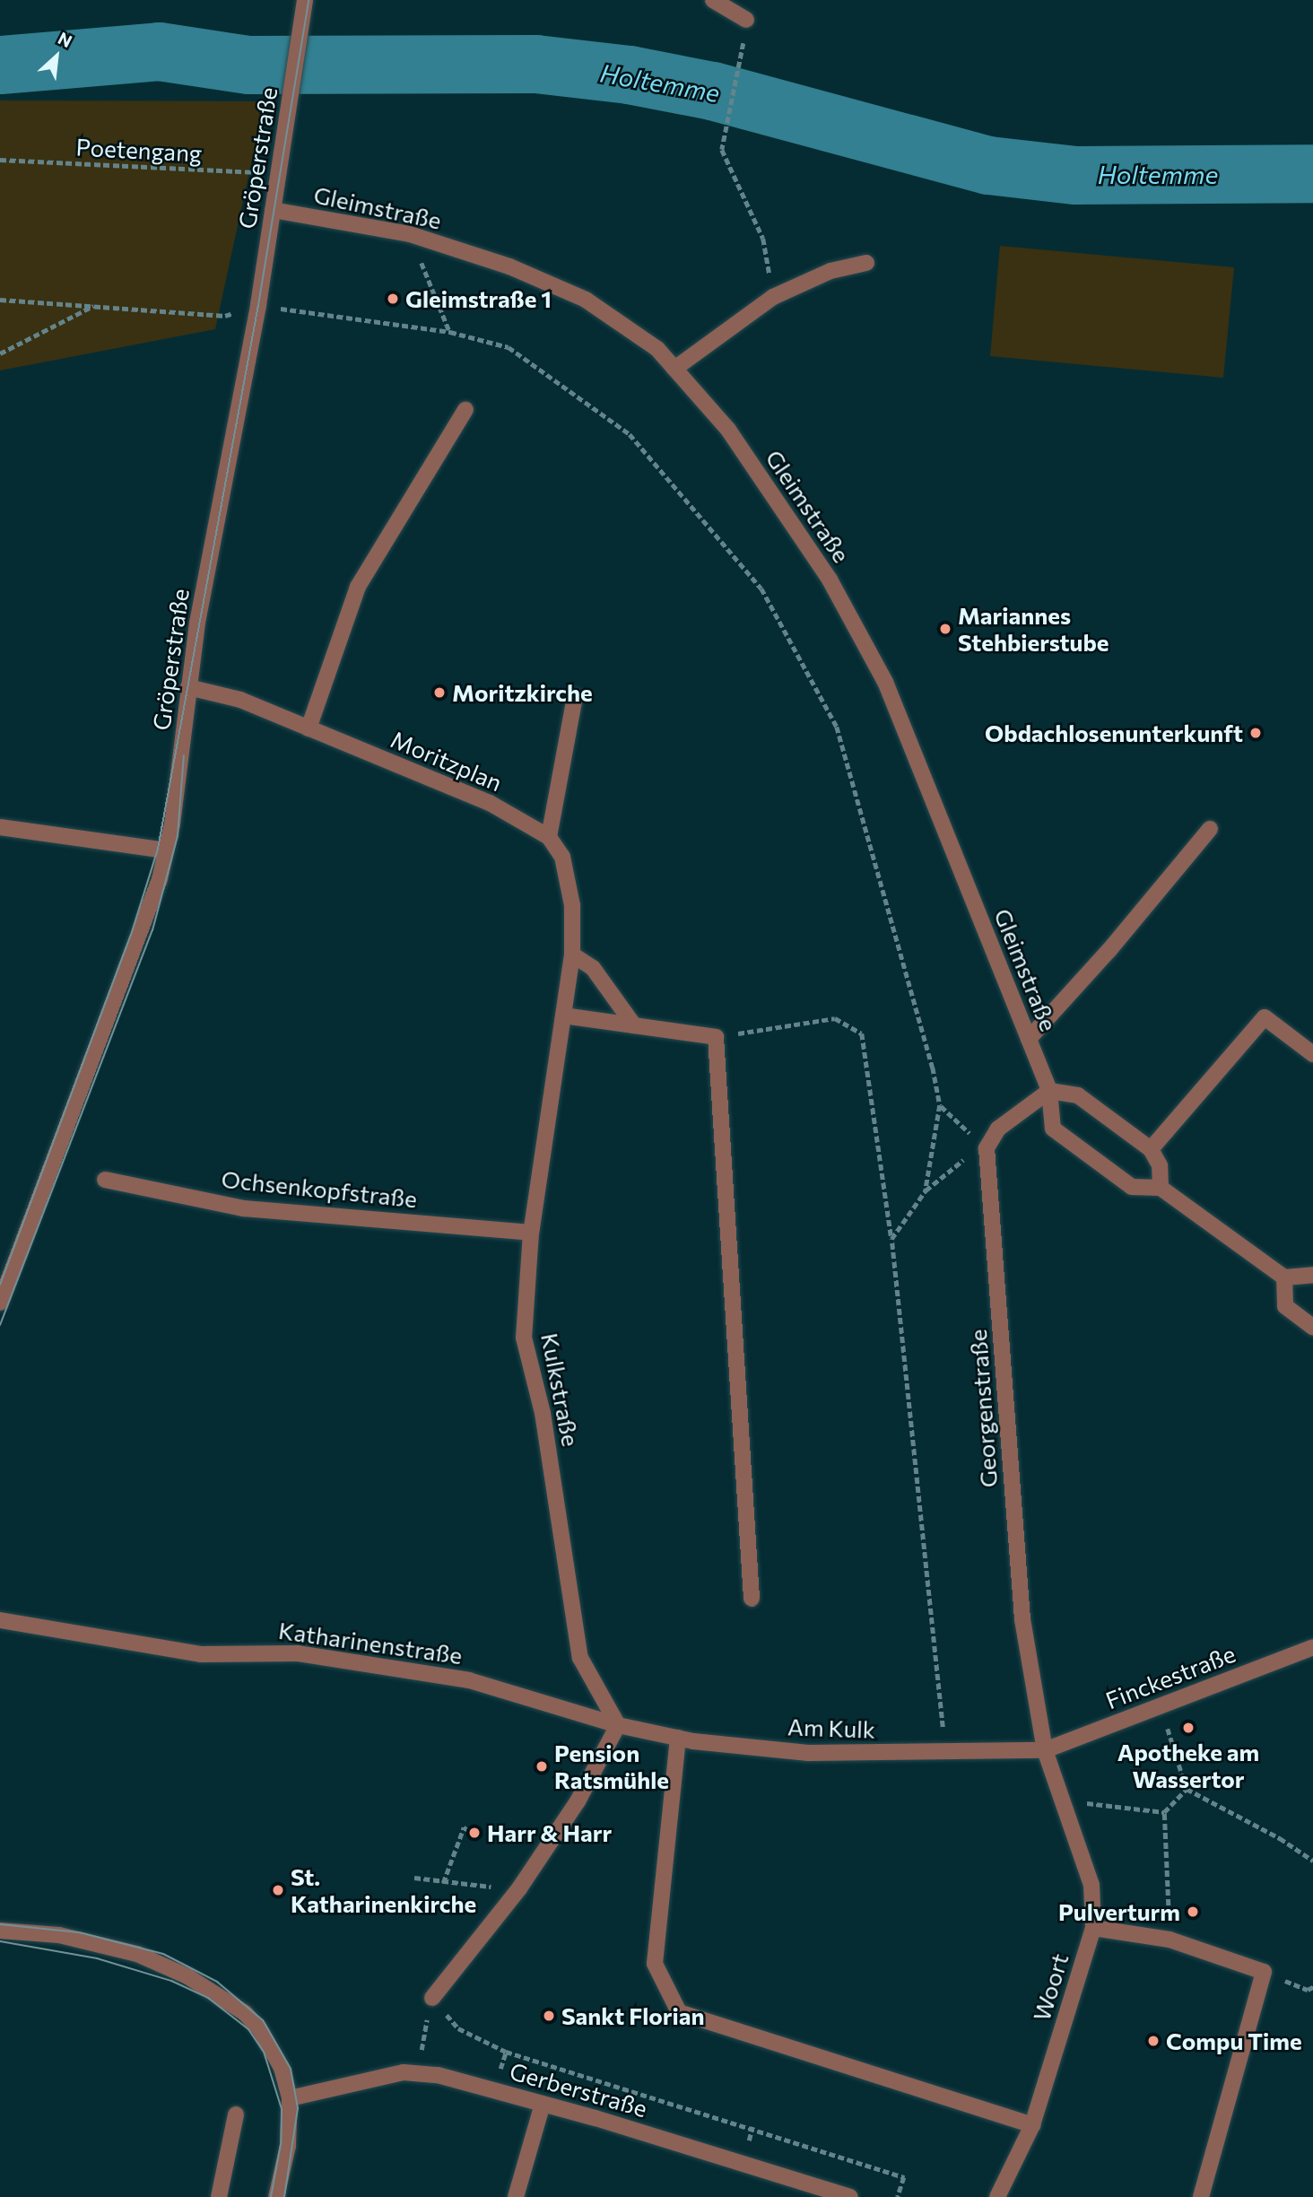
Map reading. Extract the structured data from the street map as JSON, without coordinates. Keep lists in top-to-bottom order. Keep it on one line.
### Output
{"streets":{"street":["Gröperstraße","Gleimstraße","Moritzplan","Ochsenkopfstraße","Kulkstraße","Georgenstraße","Katharinenstraße","Finckestraße","Am Kulk","Woort","Gerberstraße"],"path":["Poetengang"]},"crossings":[["Poetengang","Gröperstraße"],["Gröperstraße","Gleimstraße"],["Gröperstraße","Moritzplan"],["Moritzplan","Kulkstraße"],["Ochsenkopfstraße","Kulkstraße"],["Kulkstraße","Katharinenstraße"],["Kulkstraße","Am Kulk"],["Georgenstraße","Finckestraße"],["Georgenstraße","Am Kulk"],["Georgenstraße","Woort"],["Katharinenstraße","Am Kulk"],["Finckestraße","Am Kulk"],["Finckestraße","Woort"],["Am Kulk","Woort"]],"water":["Holtemme"],"places":["Gleimstraße 1","Mariannes Stehbierstube","Moritzkirche","Obdachlosenunterkunft","Apotheke am Wassertor","Pension Ratsmühle","Harr & Harr","St. Katharinenkirche","Pulverturm","Sankt Florian","Compu Time"],"north":"top right"}
